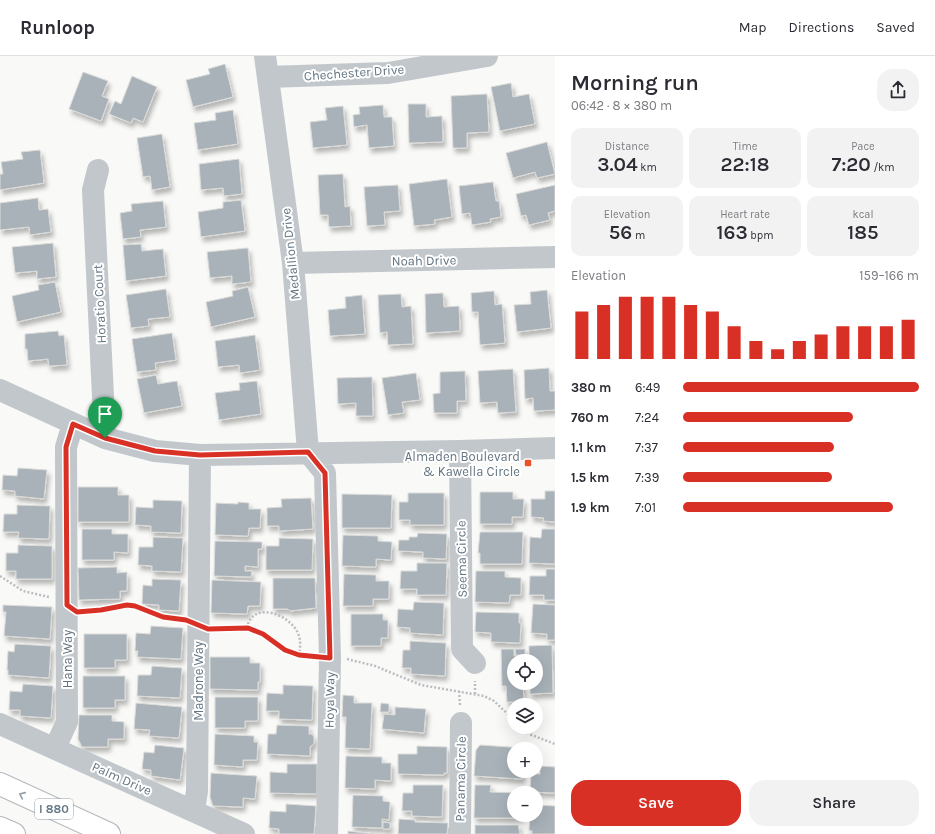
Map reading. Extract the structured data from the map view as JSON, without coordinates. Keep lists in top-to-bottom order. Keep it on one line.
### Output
{"streets":{"highway":["I 880"],"street":["Chechester Drive","Medallion Drive","Noah Drive","Horatio Court","Seema Circle","Hana Way","Madrone Way","Hoya Way","Palm Drive","Panama Circle"]},"crossings":[["Chechester Drive","Medallion Drive"],["Medallion Drive","Noah Drive"],["Medallion Drive","Hoya Way"],["Hana Way","Palm Drive"],["Madrone Way","Palm Drive"]],"places":{"transit":["Almaden Boulevard & Kawella Circle"]},"page":{"header":"Runloop","nav":["Map","Directions","Saved"],"heading":["Morning run","06:42 · 8 × 380 m"],"stats":[["Distance","3.04 km"],["Time","22:18"],["Pace","7:20 /km"],["Elevation","56 m"],["Heart rate","163 bpm"],["kcal","185"]],"chart":["Elevation","159–166 m"],"list":[{"name":"380 m","note":"6:49"},{"name":"760 m","note":"7:24"},{"name":"1.1 km","note":"7:37"},{"name":"1.5 km","note":"7:39"},{"name":"1.9 km","note":"7:01"}],"map_buttons":["+","−"],"buttons":["Save","Share"]}}
